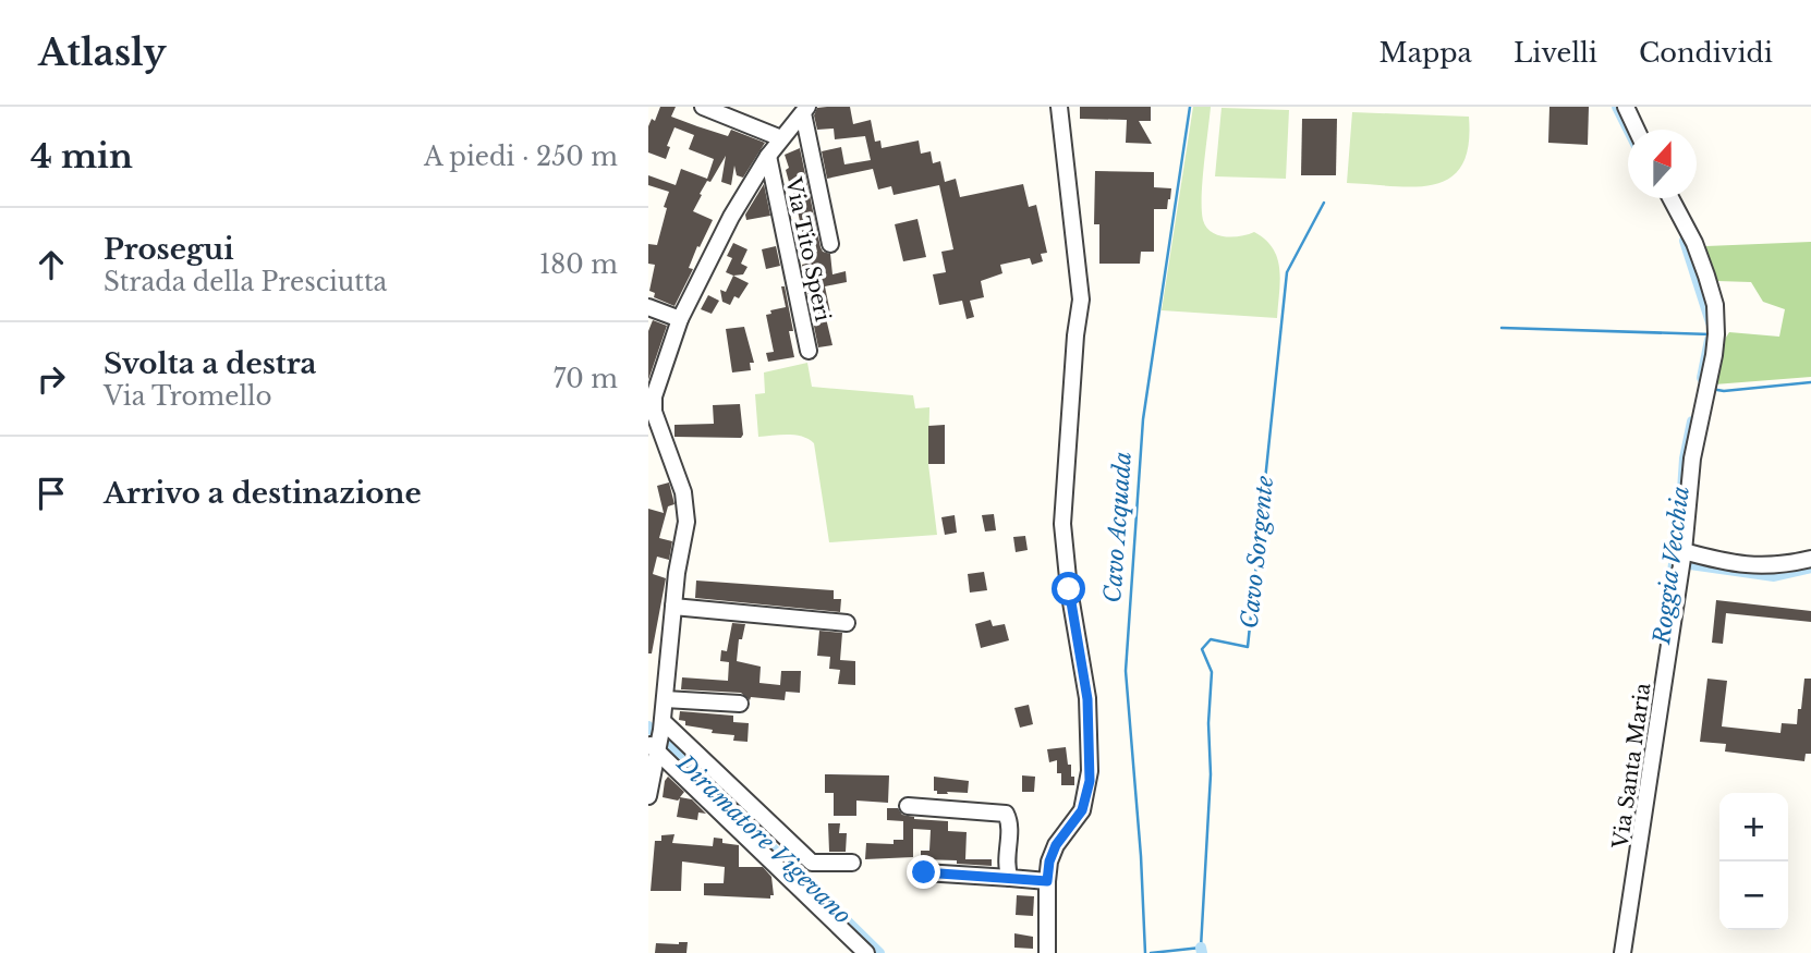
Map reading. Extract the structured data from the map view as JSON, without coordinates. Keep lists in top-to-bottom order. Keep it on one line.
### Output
{"streets":{"street":["Via Tito Speri","Via Santa Maria"]},"water":["Cavo Acquada","Cavo Sorgente","Roggia Vecchia","Diramatore Vigevano"],"north":"top","page":{"header":"Atlasly","nav":["Mappa","Livelli","Condividi"],"heading":["4 min","A piedi · 250 m"],"list":[["Prosegui","Strada della Presciutta","180 m"],["Svolta a destra","Via Tromello","70 m"],"Arrivo a destinazione"],"map_buttons":["+","−"]}}
